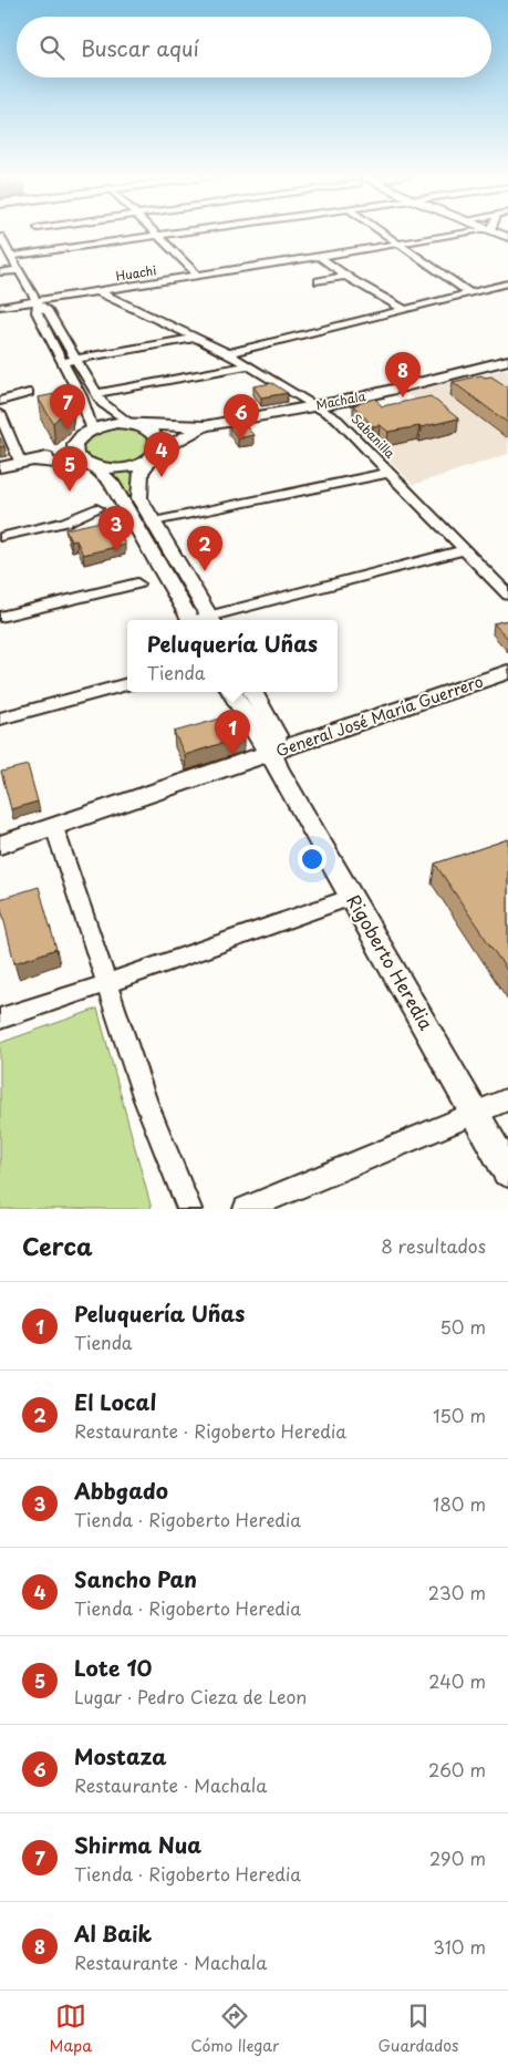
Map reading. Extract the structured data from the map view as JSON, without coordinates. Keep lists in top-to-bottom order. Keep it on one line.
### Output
{"streets":{"main road":["Machala","General José María Guerrero","Rigoberto Heredia"],"street":["Huachi","Sabanilla"]},"crossings":[["Huachi","Sabanilla"],["Machala","Sabanilla"],["General José María Guerrero","Rigoberto Heredia"]],"page":{"search":"Buscar aquí","pins":["8","7","6","4","5","3","2","1"],"popup":["Peluquería Uñas","Tienda"],"heading":["Cerca","8 resultados"],"list":[{"mark":"1","name":"Peluquería Uñas","note":"Tienda","value":"50 m"},{"mark":"2","name":"El Local","note":"Restaurante · Rigoberto Heredia","value":"150 m"},{"mark":"3","name":"Abbgado","note":"Tienda · Rigoberto Heredia","value":"180 m"},{"mark":"4","name":"Sancho Pan","note":"Tienda · Rigoberto Heredia","value":"230 m"},{"mark":"5","name":"Lote 10","note":"Lugar · Pedro Cieza de Leon","value":"240 m"},{"mark":"6","name":"Mostaza","note":"Restaurante · Machala","value":"260 m"},{"mark":"7","name":"Shirma Nua","note":"Tienda · Rigoberto Heredia","value":"290 m"},{"mark":"8","name":"Al Baik","note":"Restaurante · Machala","value":"310 m"}],"nav":["Mapa","Cómo llegar","Guardados"]}}
